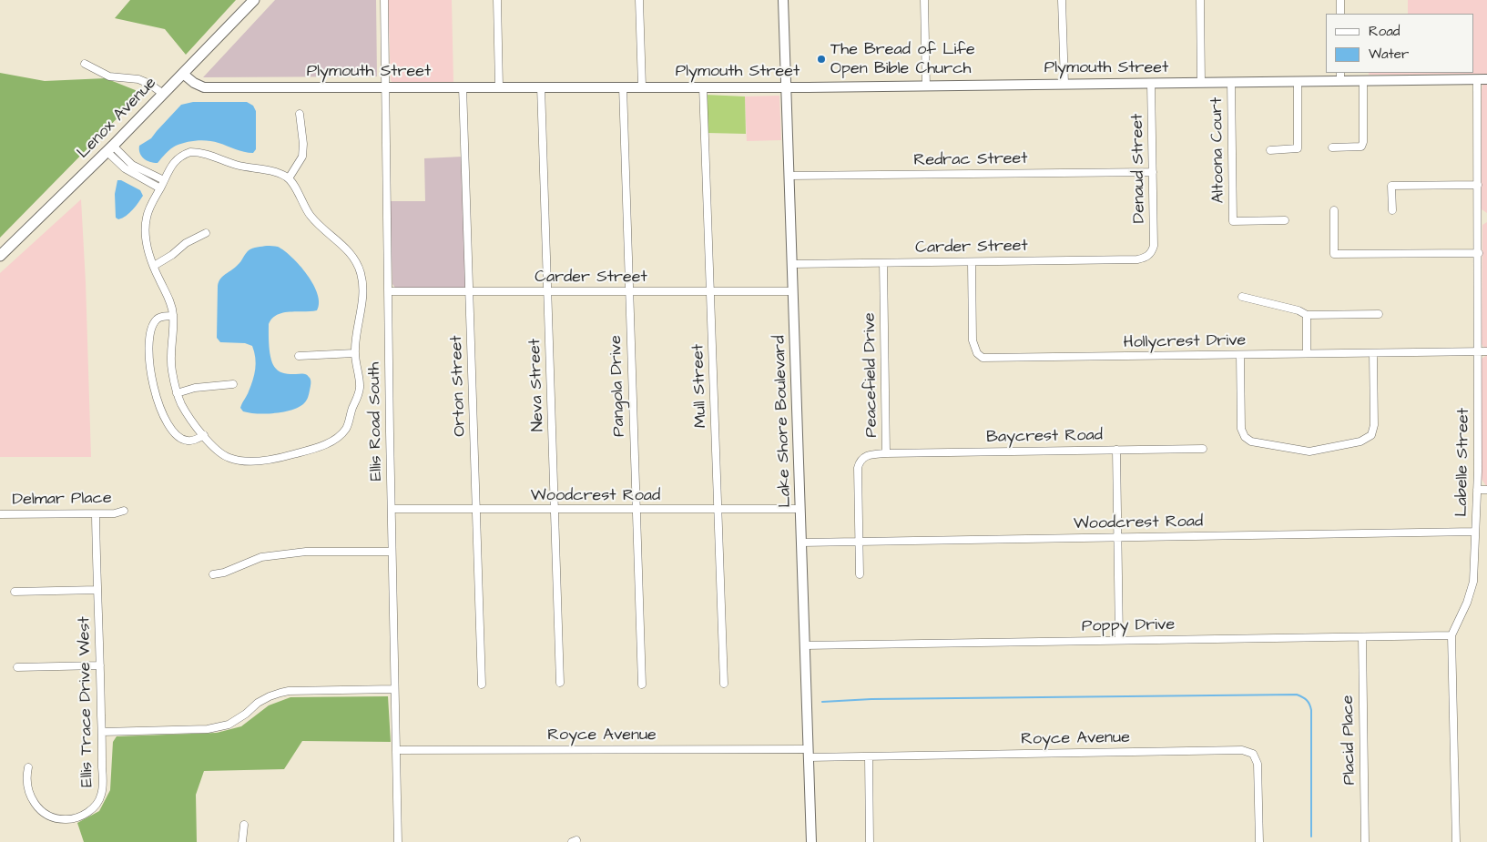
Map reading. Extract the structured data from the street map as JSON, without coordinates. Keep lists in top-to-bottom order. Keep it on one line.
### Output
{"streets":{"main road":["Lenox Avenue"],"street":["Plymouth Street","Altoona Court","Redrac Street","Denaud Street","Carder Street","Hollycrest Drive","Peacefield Drive","Neva Street","Orton Street","Pangola Drive","Mull Street","Ellis Road South","Lake Shore Boulevard","Baycrest Road","Labelle Street","Woodcrest Road","Delmar Place","Poppy Drive","Ellis Trace Drive West","Royce Avenue","Placid Place"]},"crossings":[["Plymouth Street","Lenox Avenue"],["Plymouth Street","Altoona Court"],["Plymouth Street","Denaud Street"],["Plymouth Street","Neva Street"],["Plymouth Street","Orton Street"],["Plymouth Street","Pangola Drive"],["Plymouth Street","Mull Street"],["Plymouth Street","Ellis Road South"],["Plymouth Street","Lake Shore Boulevard"],["Plymouth Street","Labelle Street"],["Redrac Street","Denaud Street"],["Redrac Street","Lake Shore Boulevard"],["Denaud Street","Carder Street"],["Carder Street","Hollycrest Drive"],["Carder Street","Peacefield Drive"],["Carder Street","Neva Street"],["Carder Street","Orton Street"],["Carder Street","Pangola Drive"],["Carder Street","Mull Street"],["Carder Street","Ellis Road South"],["Carder Street","Lake Shore Boulevard"],["Hollycrest Drive","Labelle Street"],["Peacefield Drive","Baycrest Road"],["Peacefield Drive","Woodcrest Road"],["Neva Street","Woodcrest Road"],["Orton Street","Woodcrest Road"],["Pangola Drive","Woodcrest Road"],["Mull Street","Woodcrest Road"],["Ellis Road South","Woodcrest Road"],["Ellis Road South","Royce Avenue"],["Lake Shore Boulevard","Woodcrest Road"],["Lake Shore Boulevard","Poppy Drive"],["Lake Shore Boulevard","Royce Avenue"],["Labelle Street","Woodcrest Road"],["Labelle Street","Poppy Drive"],["Delmar Place","Ellis Trace Drive West"],["Poppy Drive","Placid Place"]],"places":["The Bread of Life Open Bible Church"],"legend":["Road","Water"]}
